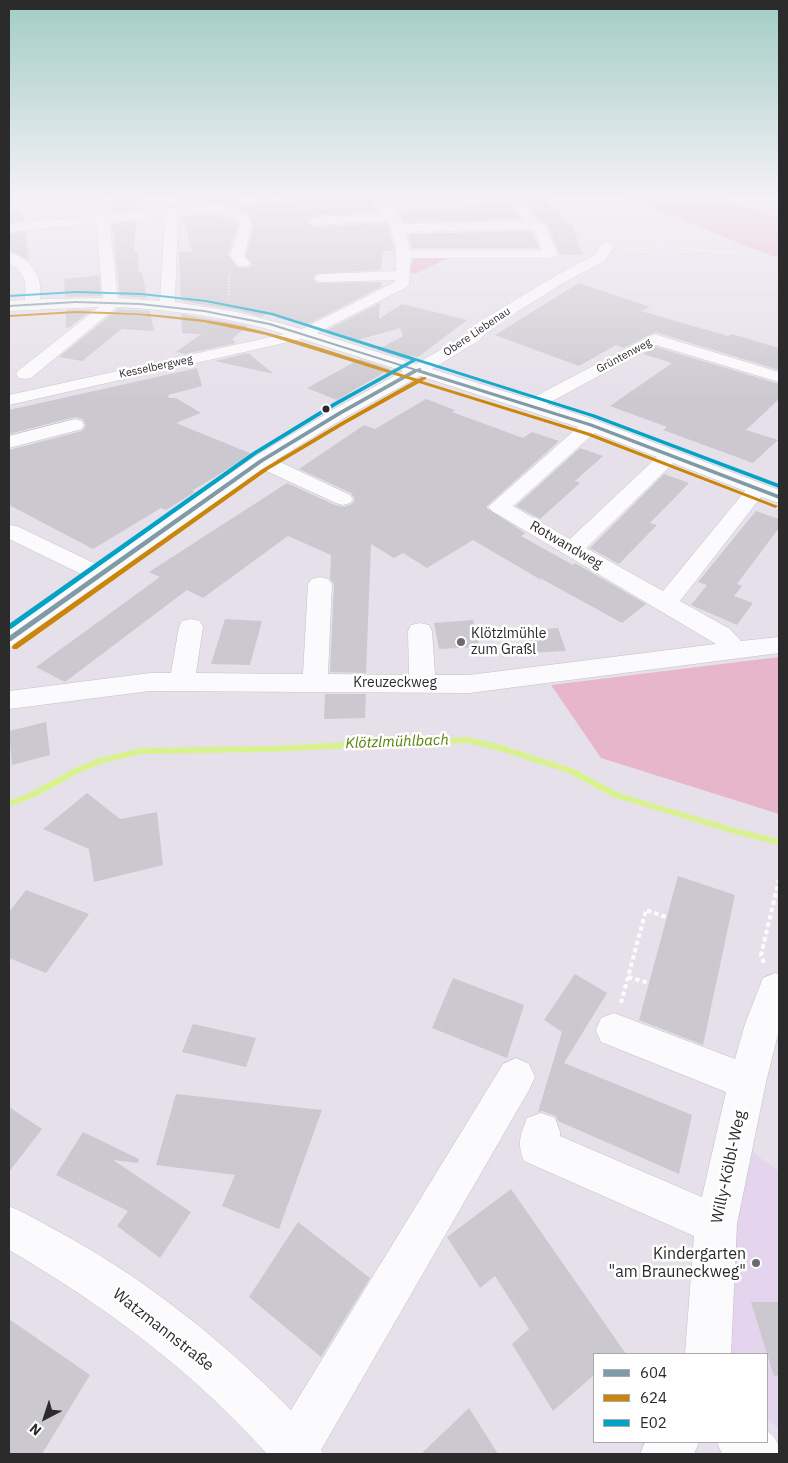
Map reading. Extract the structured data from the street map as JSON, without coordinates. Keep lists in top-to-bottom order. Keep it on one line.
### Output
{"streets":{"street":["Obere Liebenau","Grüntenweg","Kesselbergweg","Rotwandweg","Kreuzeckweg","Willy-Kölbl-Weg","Watzmannstraße"]},"crossings":[["Rotwandweg","Kreuzeckweg"]],"water":["Klötzlmühlbach"],"places":["Klötzlmühle zum Graßl","Kindergarten \"am Brauneckweg\""],"lines":["transit line E02","transit line 604","transit line 624"],"legend":["604","624","E02"],"north":"bottom left"}
